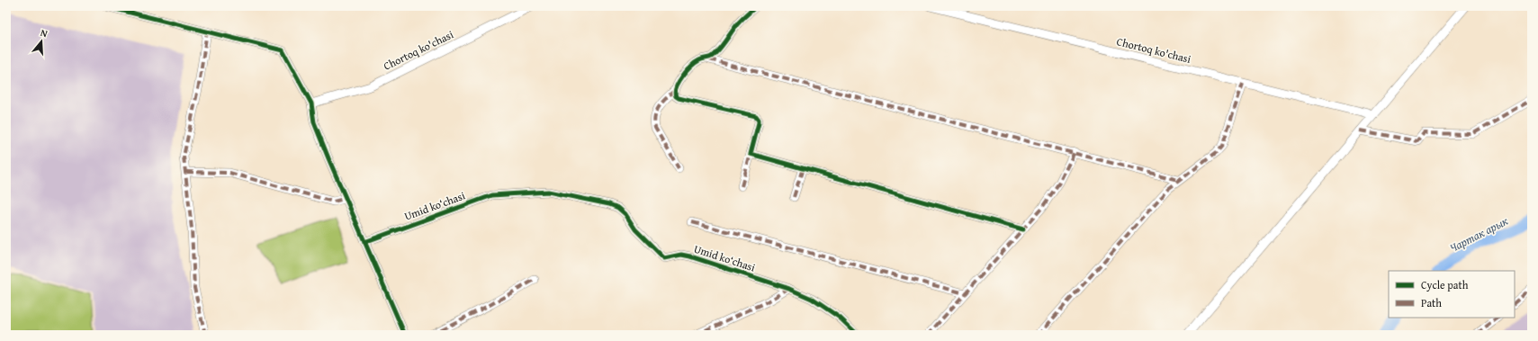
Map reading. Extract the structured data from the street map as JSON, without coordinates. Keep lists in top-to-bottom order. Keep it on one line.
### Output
{"streets":{"street":["Chortoq ko'chasi","Umid ko‘chasi"]},"water":["Чартак арык"],"legend":["Cycle path","Path"],"north":"top"}
